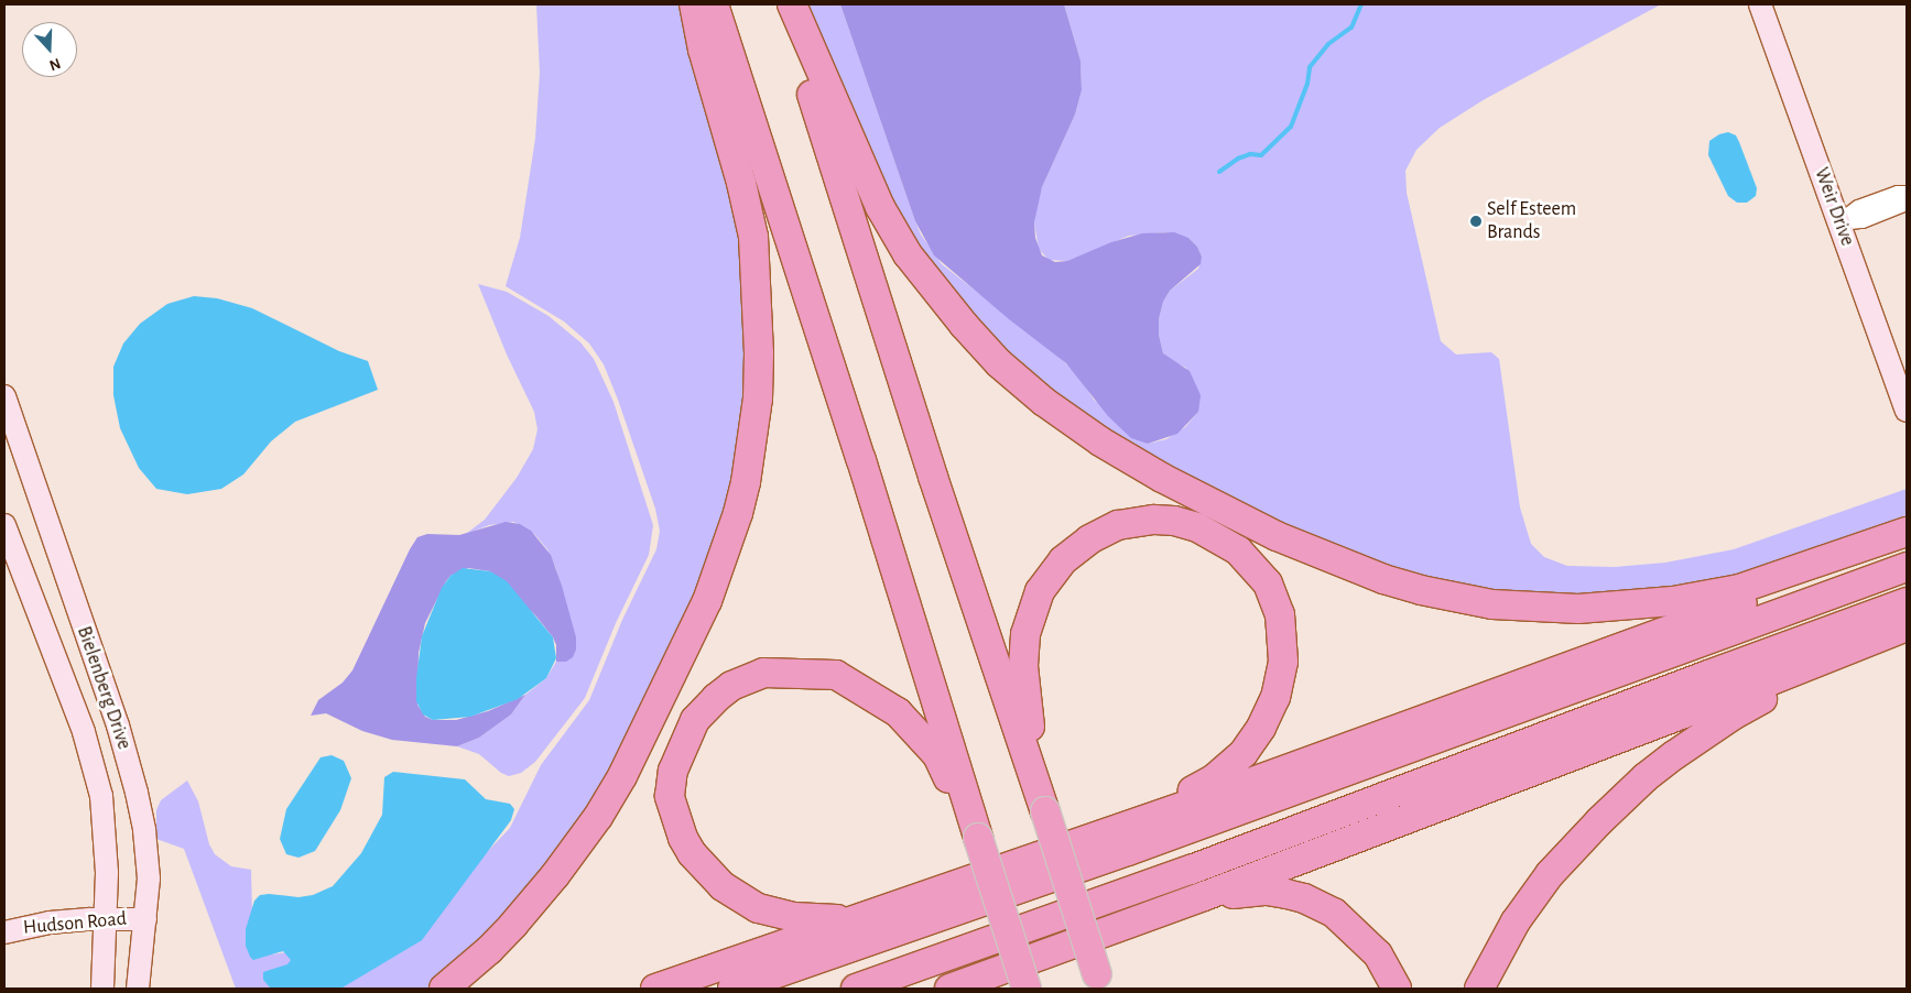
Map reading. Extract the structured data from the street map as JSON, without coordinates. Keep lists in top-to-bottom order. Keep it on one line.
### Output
{"streets":{"street":["Weir Drive","Bielenberg Drive","Hudson Road"]},"crossings":[["Bielenberg Drive","Hudson Road"]],"places":["Self Esteem Brands"],"north":"bottom"}
